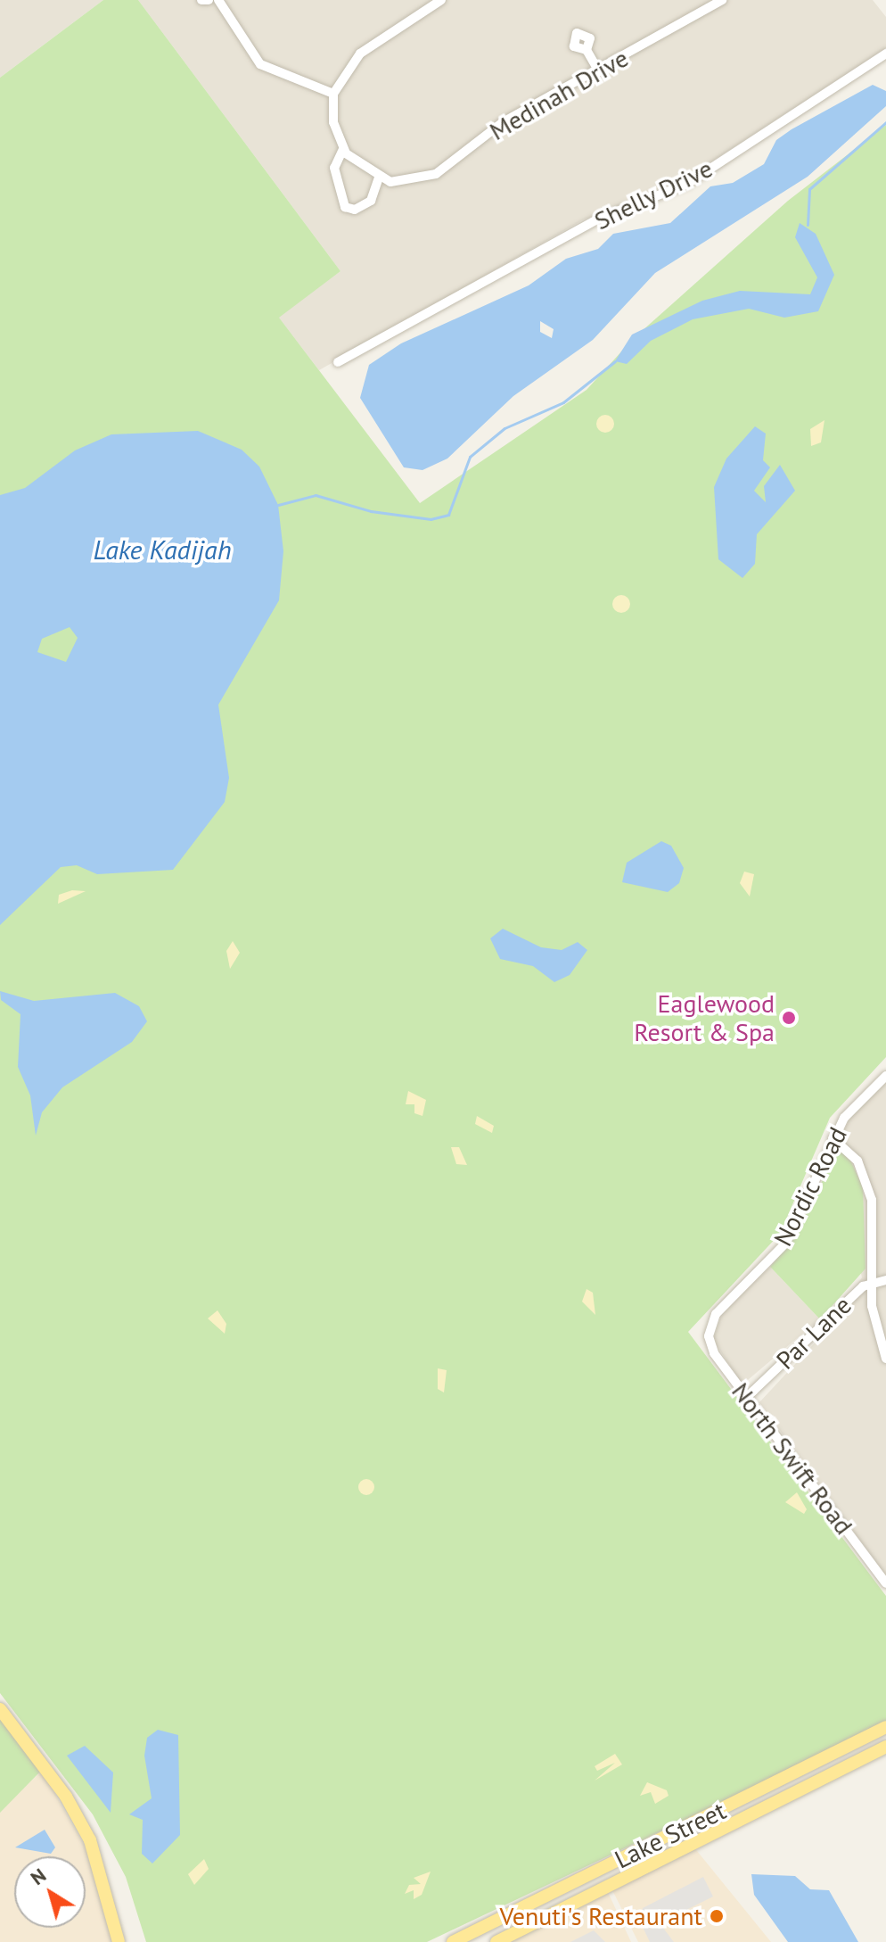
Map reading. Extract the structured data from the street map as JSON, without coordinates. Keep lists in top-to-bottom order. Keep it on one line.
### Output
{"streets":{"main road":["Lake Street"],"street":["Medinah Drive","Shelly Drive","Nordic Road","Par Lane","North Swift Road"]},"crossings":[["Nordic Road","North Swift Road"],["Par Lane","North Swift Road"]],"water":["Lake Kadijah"],"places":["Eaglewood Resort & Spa","Venuti's Restaurant"],"north":"top left"}
